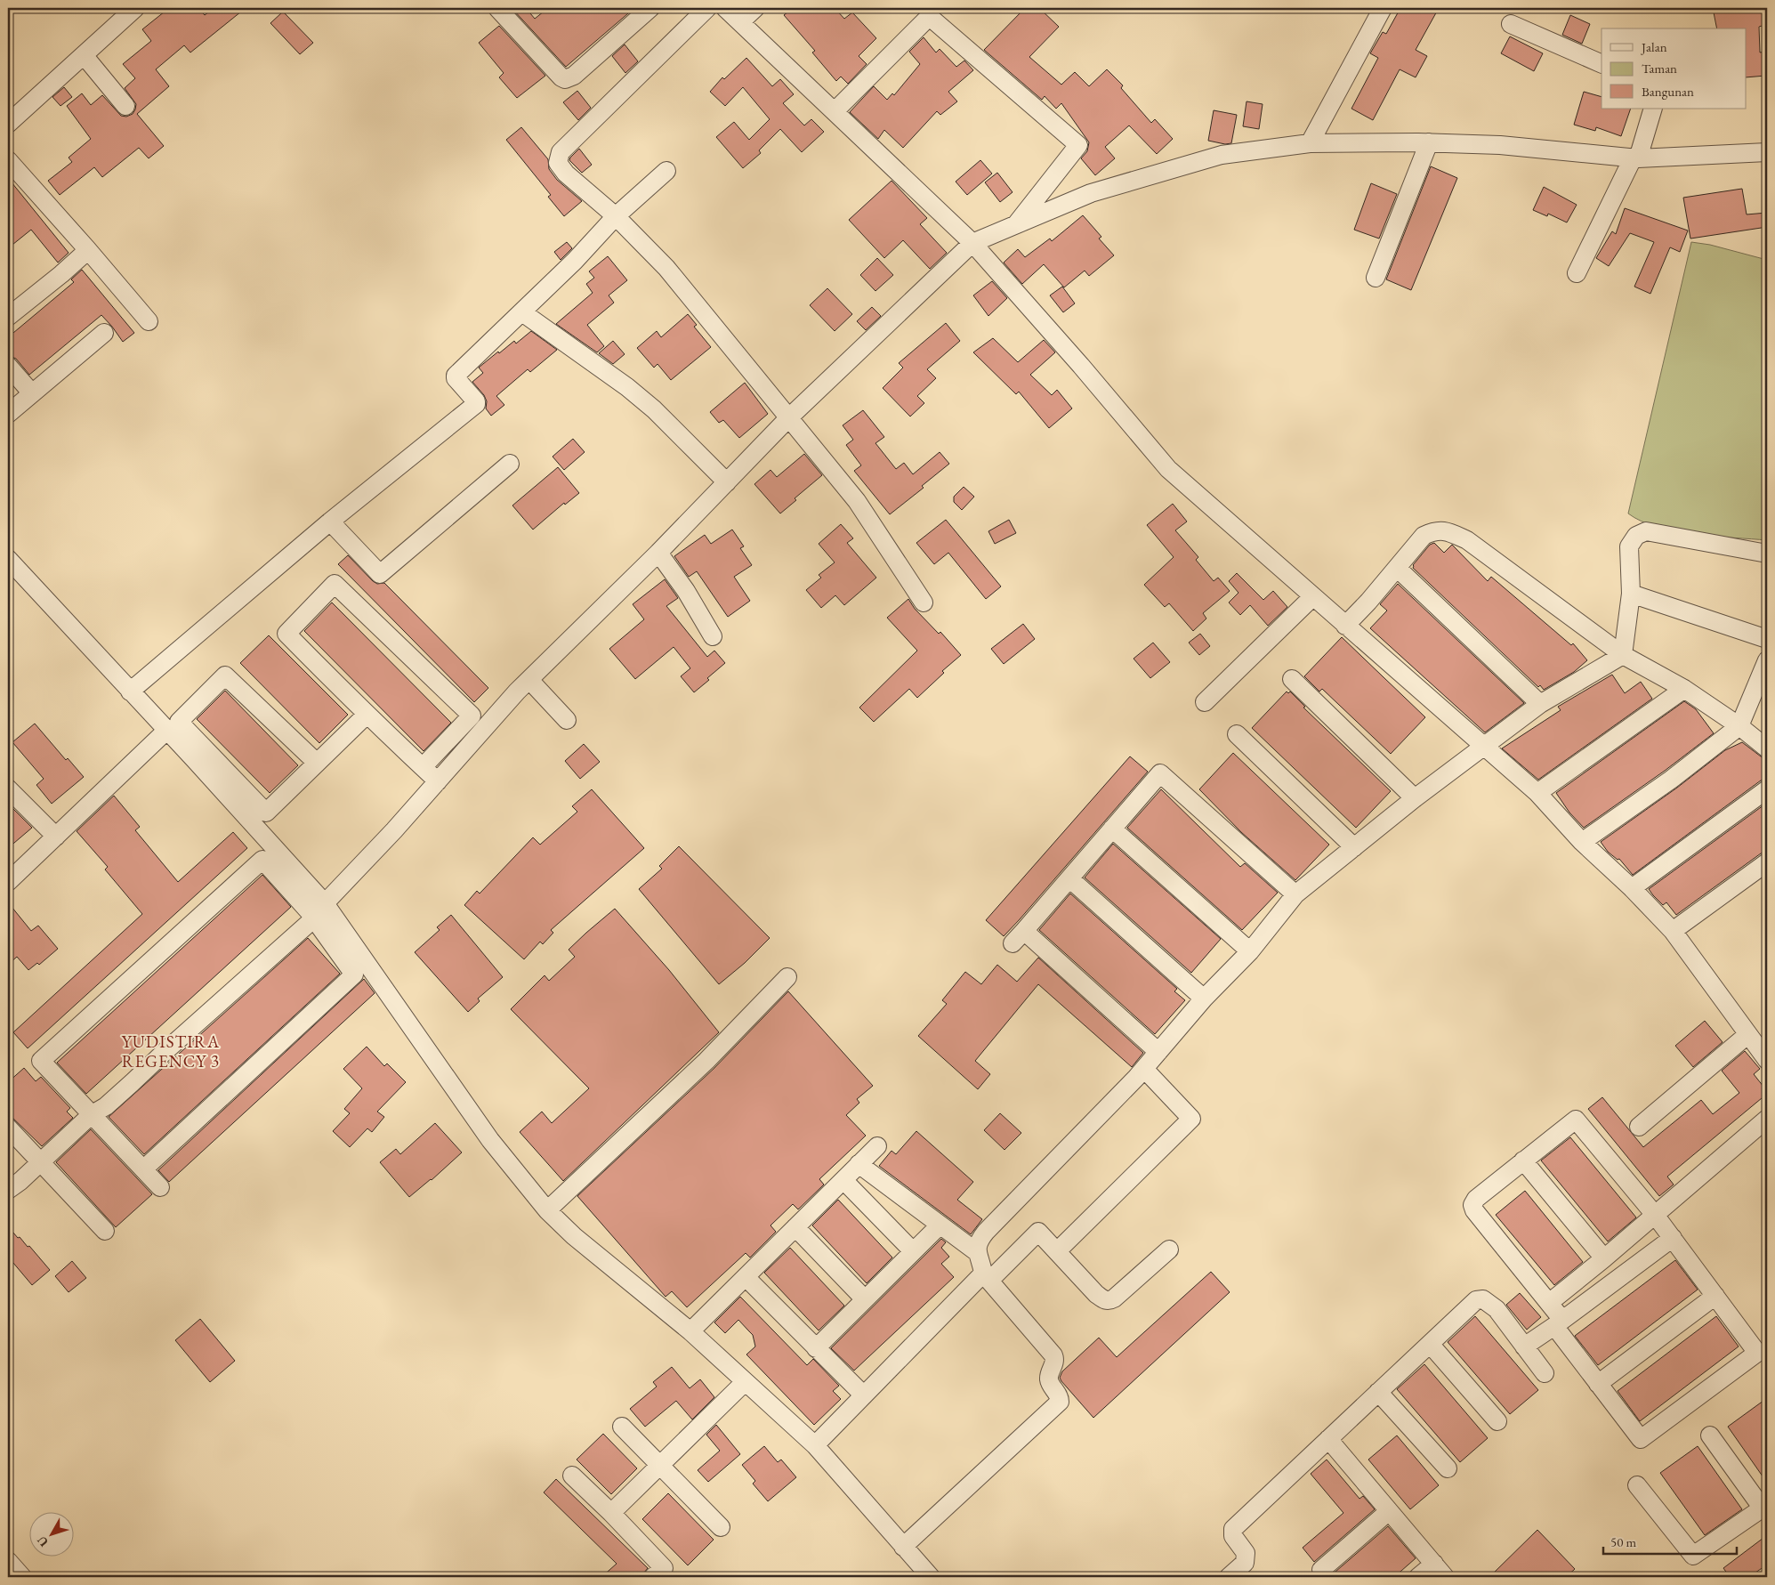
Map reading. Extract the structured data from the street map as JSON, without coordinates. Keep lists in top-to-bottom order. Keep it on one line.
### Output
{"districts":["YUDISTIRA REGENCY 3"],"legend":["Jalan","Taman","Bangunan"],"scale_bar":"50 m","north":"bottom left"}
